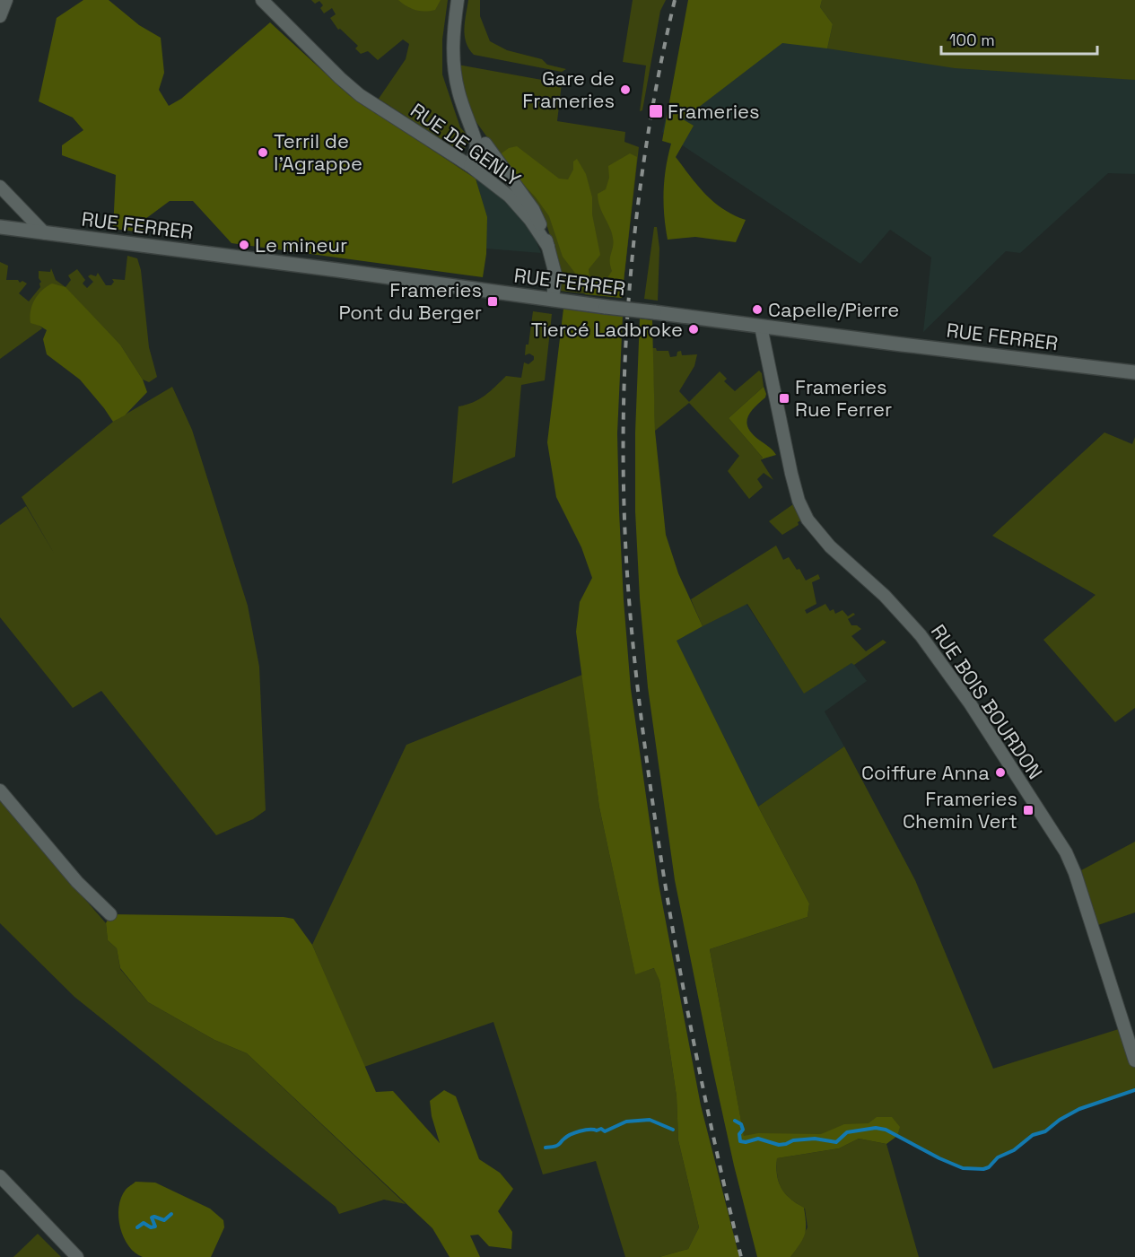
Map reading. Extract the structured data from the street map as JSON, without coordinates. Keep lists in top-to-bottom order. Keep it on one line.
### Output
{"streets":{"main road":["RUE FERRER"],"street":["RUE DE GENLY","RUE BOIS BOURDON"]},"crossings":[["RUE FERRER","RUE BOIS BOURDON"]],"places":{"other":["Gare de Frameries","Terril de l'Agrappe","Le mineur","Capelle/Pierre","Tiercé Ladbroke","Coiffure Anna"],"transit":["Frameries","Frameries Pont du Berger","Frameries Rue Ferrer","Frameries Chemin Vert"]},"scale_bar":"100 m"}
